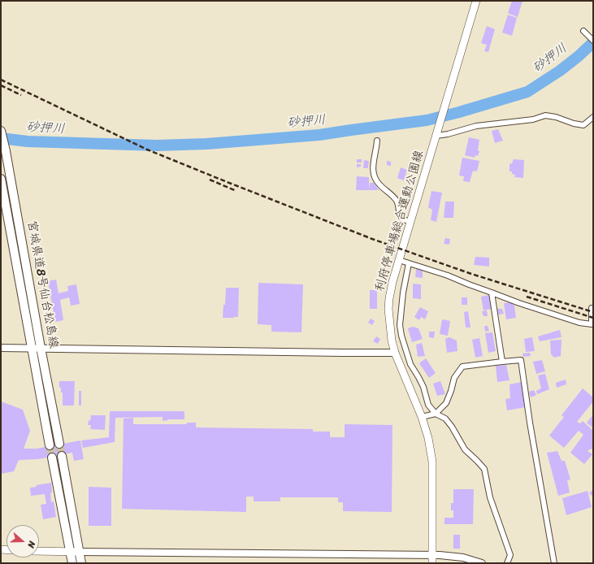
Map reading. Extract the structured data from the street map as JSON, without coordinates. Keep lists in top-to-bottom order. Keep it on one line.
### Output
{"streets":{"main road":["利府停車場総合運動公園線","宮城県道8号仙台松島線"]},"water":["砂押川"],"north":"right"}
